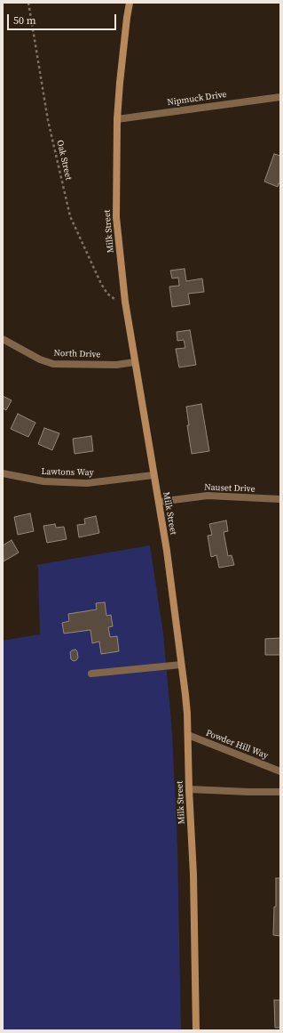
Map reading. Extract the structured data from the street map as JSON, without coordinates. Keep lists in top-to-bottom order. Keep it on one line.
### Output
{"streets":{"main road":["Milk Street"],"street":["Nipmuck Drive","North Drive","Lawtons Way","Nauset Drive","Powder Hill Way"],"path":["Oak Street"]},"crossings":[["Nipmuck Drive","Milk Street"],["Oak Street","Milk Street"],["Milk Street","North Drive"],["Milk Street","Lawtons Way"],["Milk Street","Nauset Drive"],["Milk Street","Powder Hill Way"]],"scale_bar":"50 m"}
